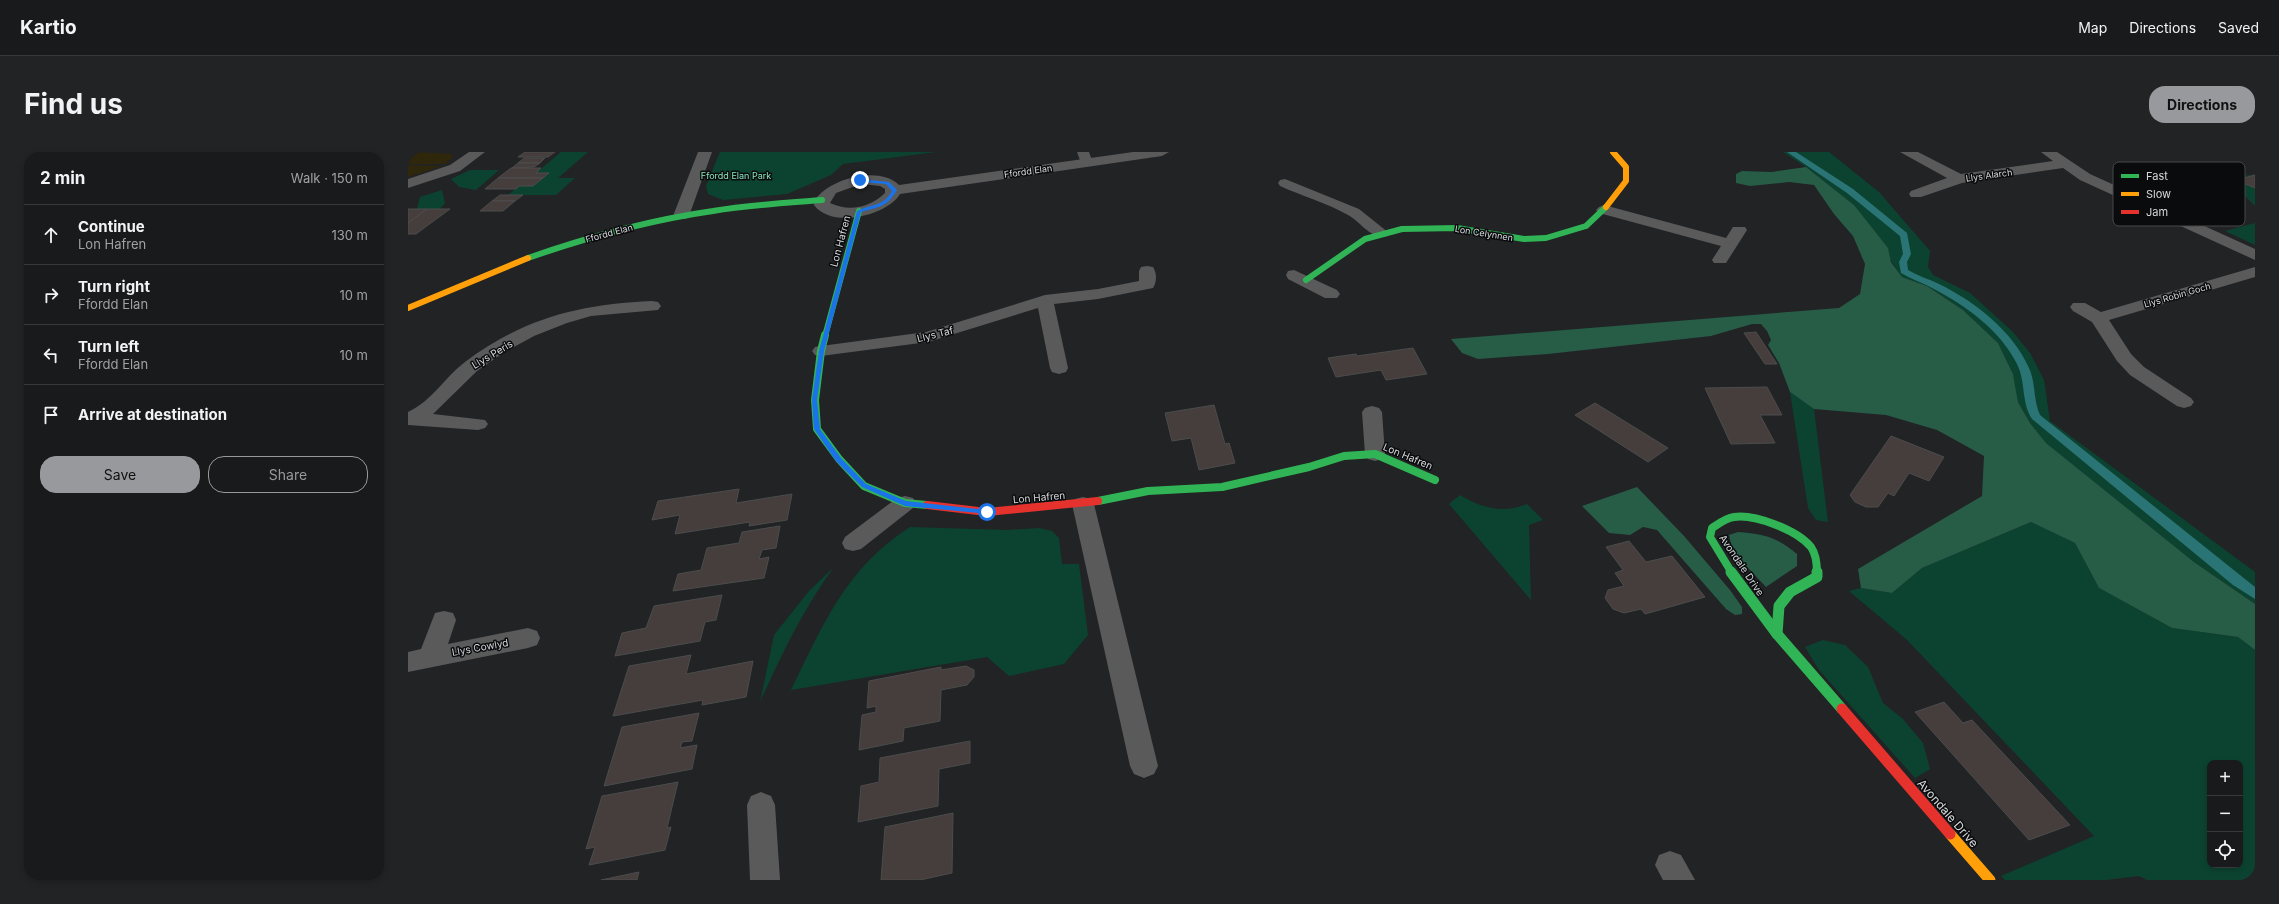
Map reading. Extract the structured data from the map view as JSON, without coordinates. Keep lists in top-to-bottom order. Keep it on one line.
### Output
{"streets":{"street":["Ffordd Elan","Llys Alarch","Lon Celynnen","Lon Hafren","Llys Robin Goch","Llys Taf","Llys Peris","Avondale Drive","Llys Cowlyd"]},"crossings":[["Lon Hafren","Llys Taf"]],"parks":["Ffordd Elan Park"],"legend":["Fast","Slow","Jam"],"page":{"header":"Kartio","nav":["Map","Directions","Saved"],"buttons":["Directions",["Save","Share"]],"title":"Find us","heading":["2 min","Walk · 150 m"],"list":[["Continue","Lon Hafren","130 m"],["Turn right","Ffordd Elan","10 m"],["Turn left","Ffordd Elan","10 m"],"Arrive at destination"],"map_buttons":["+","−"]}}
